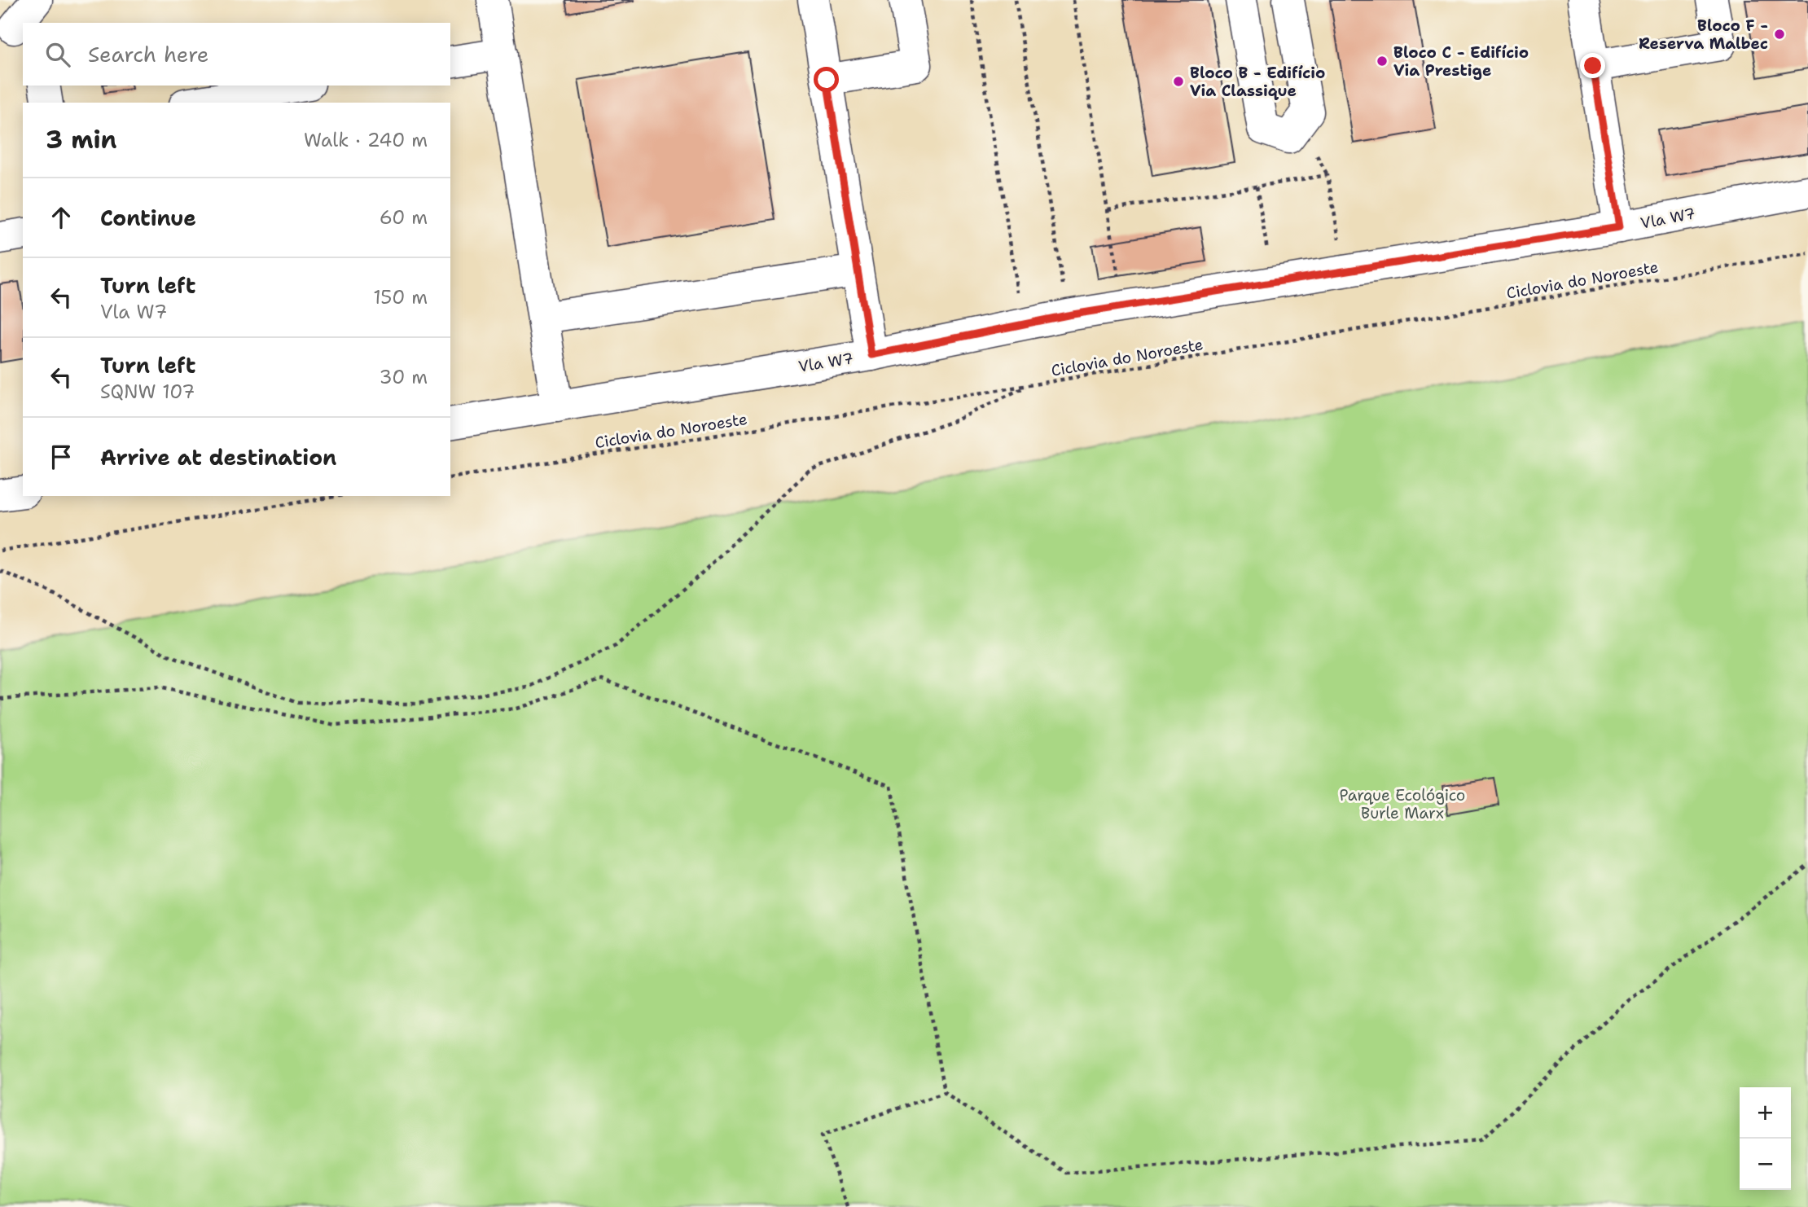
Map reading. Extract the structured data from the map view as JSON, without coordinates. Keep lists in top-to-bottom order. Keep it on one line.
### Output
{"streets":{"street":["Vla W7"],"path":["Ciclovia do Noroeste"]},"parks":["Parque Ecológico Burle Marx"],"places":["Bloco F - Reserva Malbec","Bloco C - Edifício Via Prestige","Bloco B - Edifício Via Classique"],"page":{"search":"Search here","heading":["3 min","Walk · 240 m"],"list":[["Continue","60 m"],["Turn left","Vla W7","150 m"],["Turn left","SQNW 107","30 m"],"Arrive at destination"],"map_buttons":["+","−"]}}
